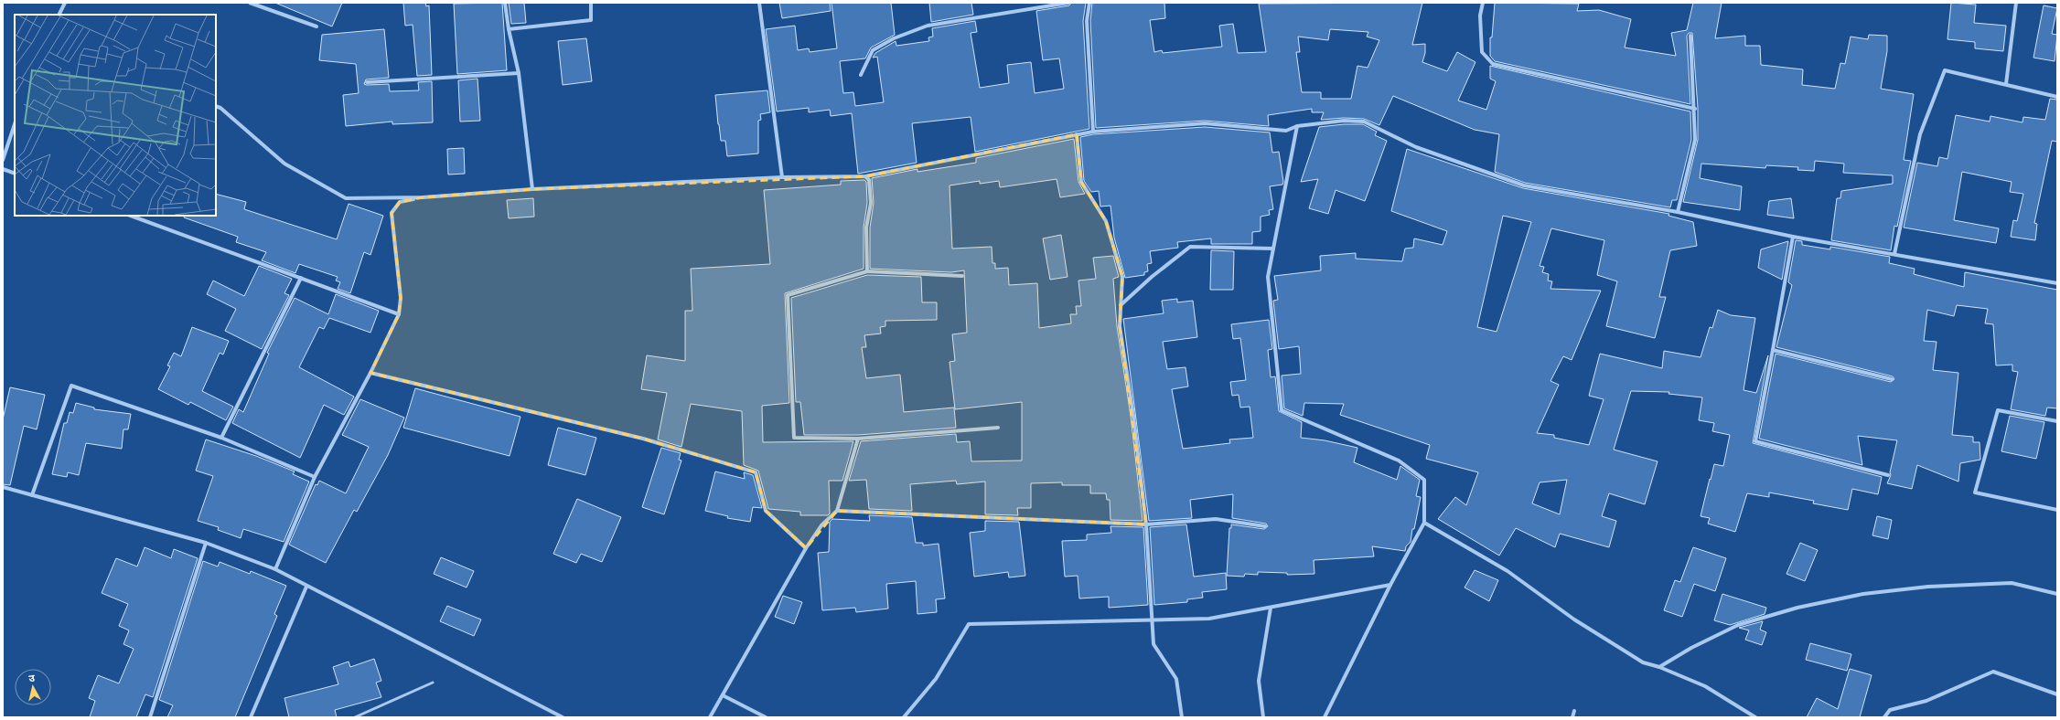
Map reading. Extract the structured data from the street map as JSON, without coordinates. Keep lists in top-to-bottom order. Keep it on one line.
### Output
{"north":"top"}
